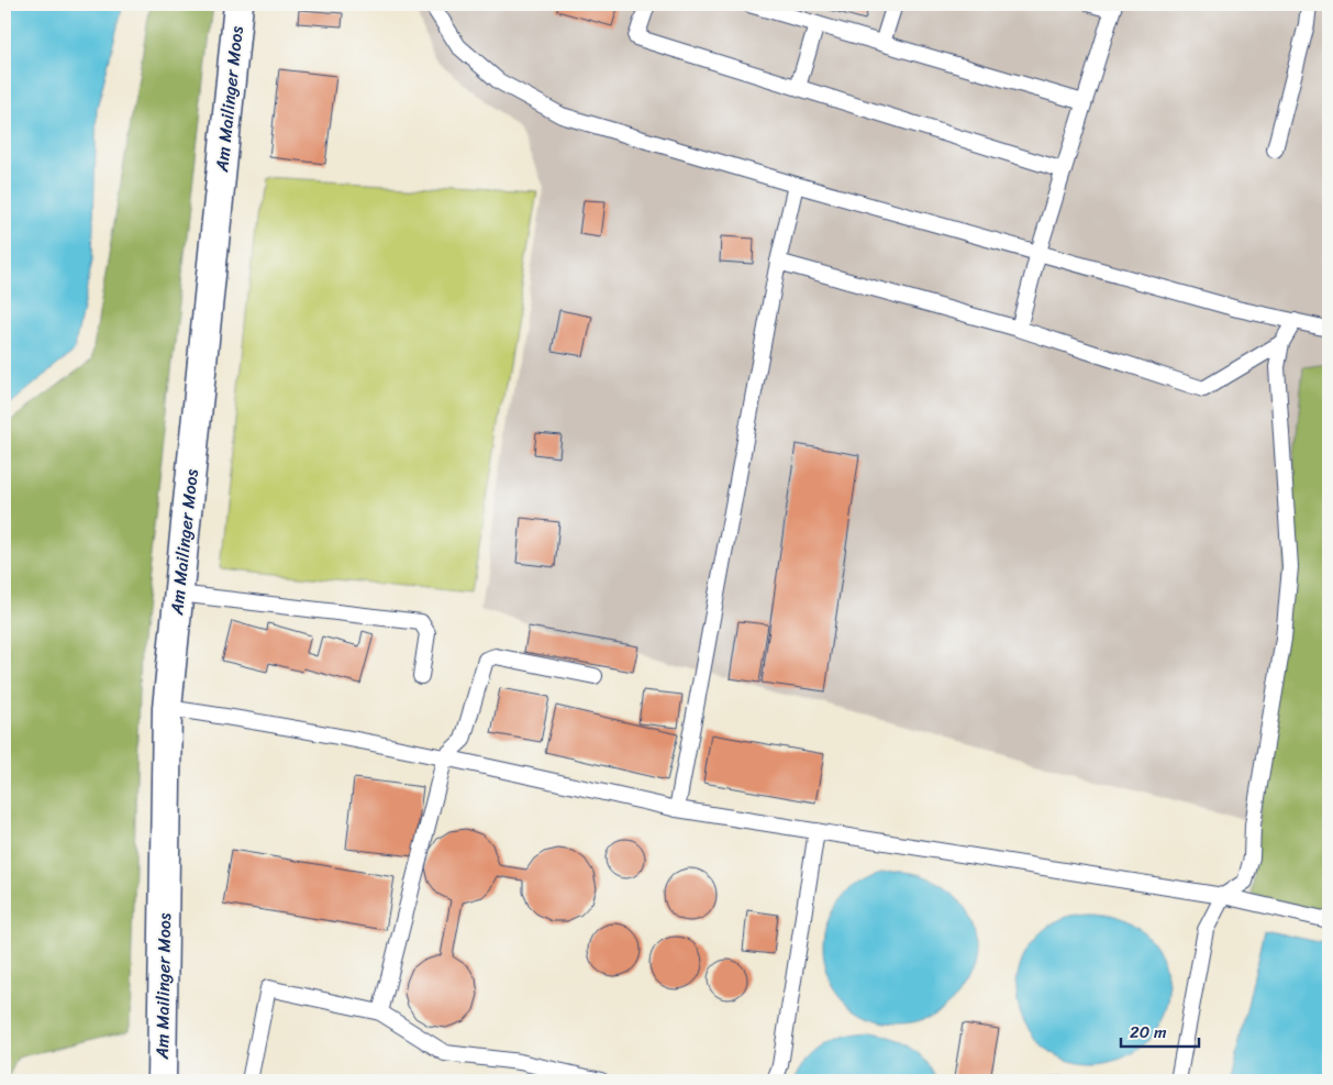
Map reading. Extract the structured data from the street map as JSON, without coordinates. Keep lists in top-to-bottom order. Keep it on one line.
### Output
{"streets":{"street":["Am Mailinger Moos"]},"scale_bar":"20 m"}
